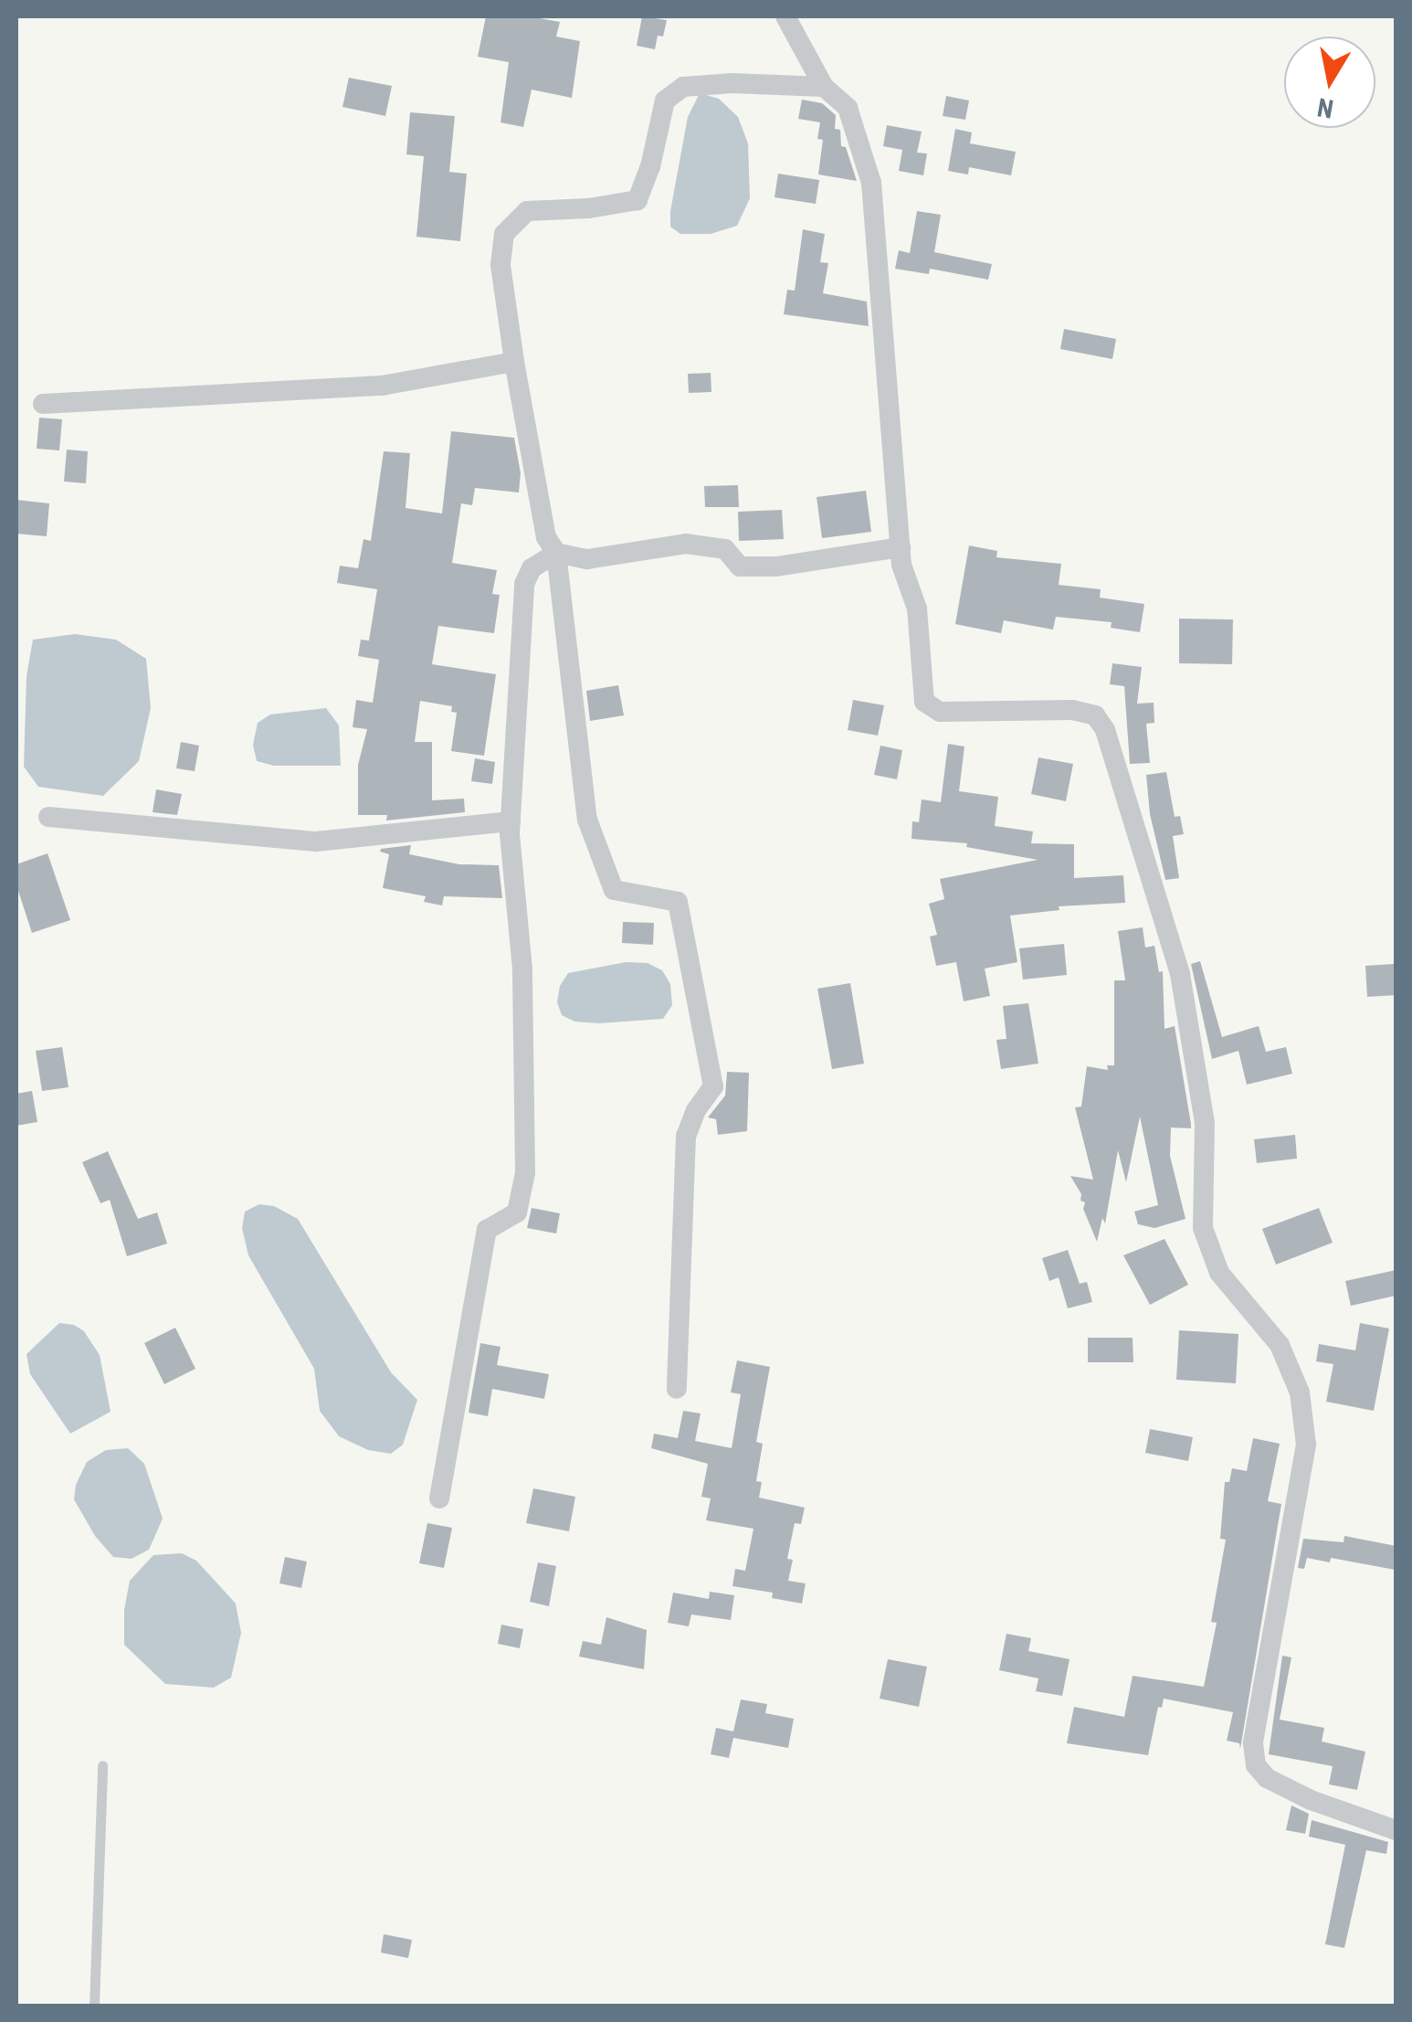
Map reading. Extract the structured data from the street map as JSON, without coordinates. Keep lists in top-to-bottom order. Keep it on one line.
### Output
{"north":"bottom"}
